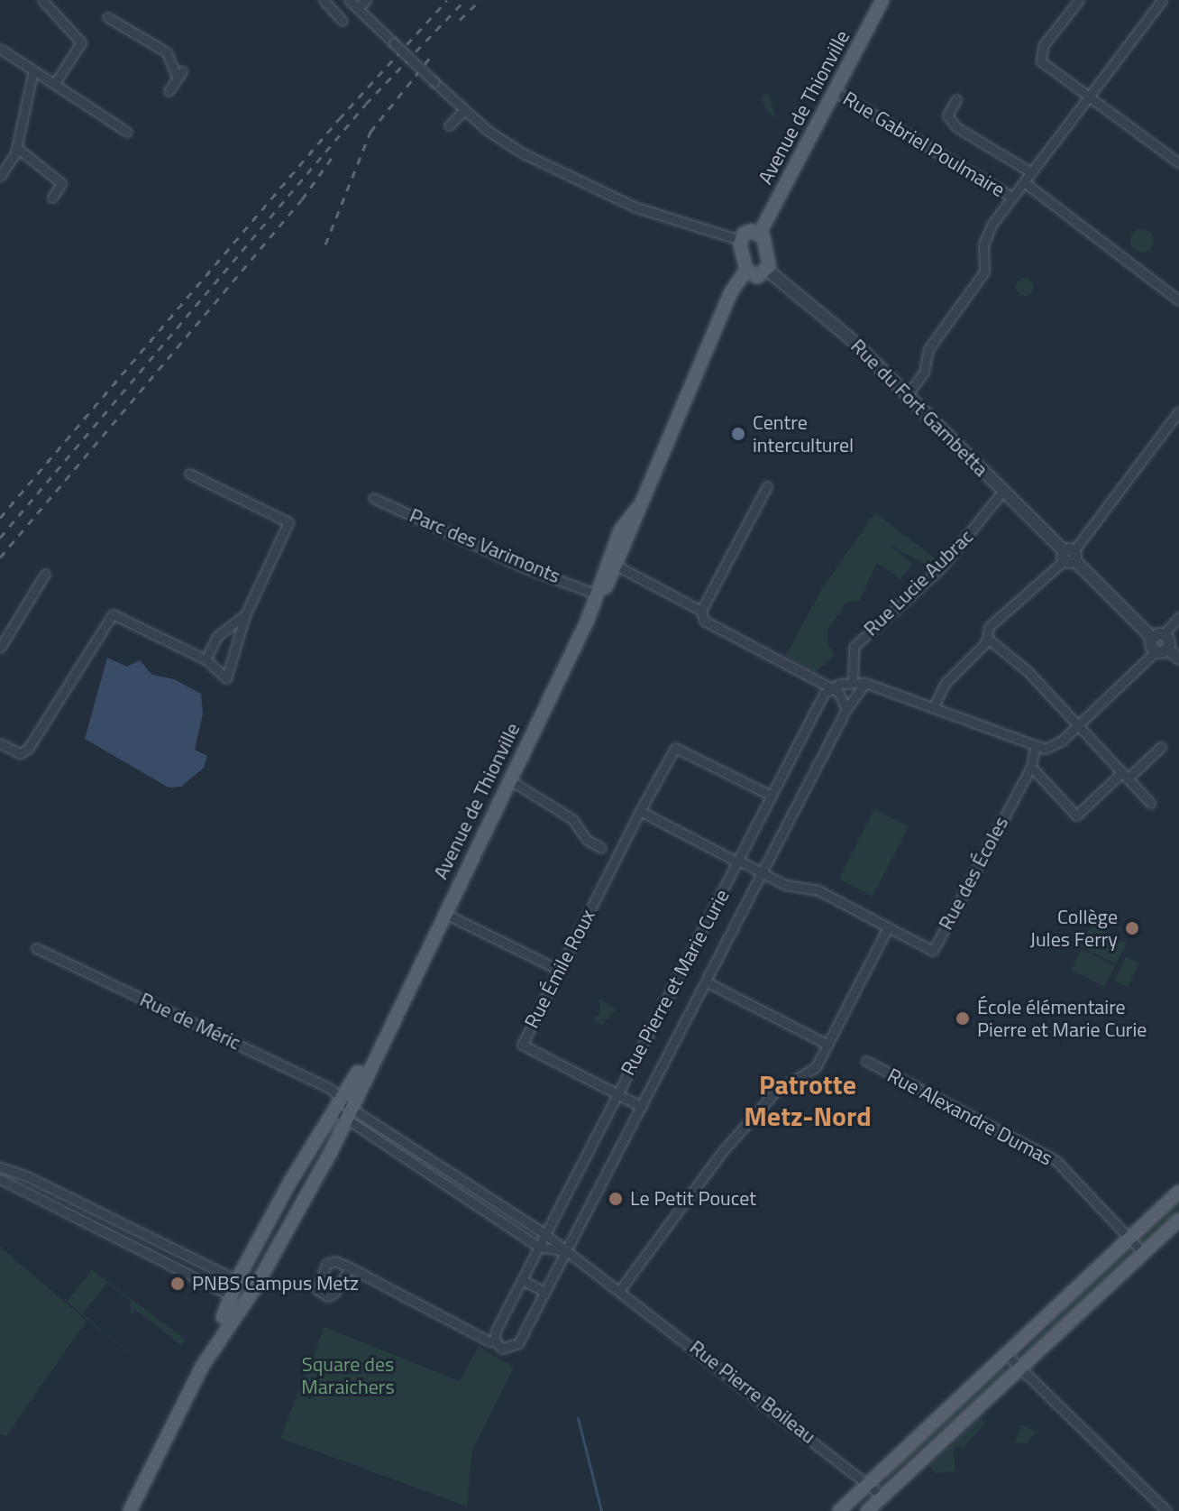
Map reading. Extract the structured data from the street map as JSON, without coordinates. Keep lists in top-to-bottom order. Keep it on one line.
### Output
{"streets":{"main road":["Avenue de Thionville"],"street":["Rue Gabriel Poulmaire","Rue du Fort Gambetta","Parc des Varimonts","Rue Lucie Aubrac","Rue des Écoles","Rue Émile Roux","Rue Pierre et Marie Curie","Rue de Méric","Rue Alexandre Dumas","Rue Pierre Boileau"]},"crossings":[["Avenue de Thionville","Rue Gabriel Poulmaire"],["Avenue de Thionville","Parc des Varimonts"],["Avenue de Thionville","Rue de Méric"],["Avenue de Thionville","Rue Pierre Boileau"],["Rue du Fort Gambetta","Rue Lucie Aubrac"],["Rue Émile Roux","Rue Pierre et Marie Curie"],["Rue Pierre et Marie Curie","Rue Pierre Boileau"],["Rue de Méric","Rue Pierre Boileau"]],"districts":["Patrotte Metz-Nord"],"parks":["Square des Maraichers"],"places":["Centre interculturel","Collège Jules Ferry","École élémentaire Pierre et Marie Curie","Le Petit Poucet","PNBS Campus Metz"]}
